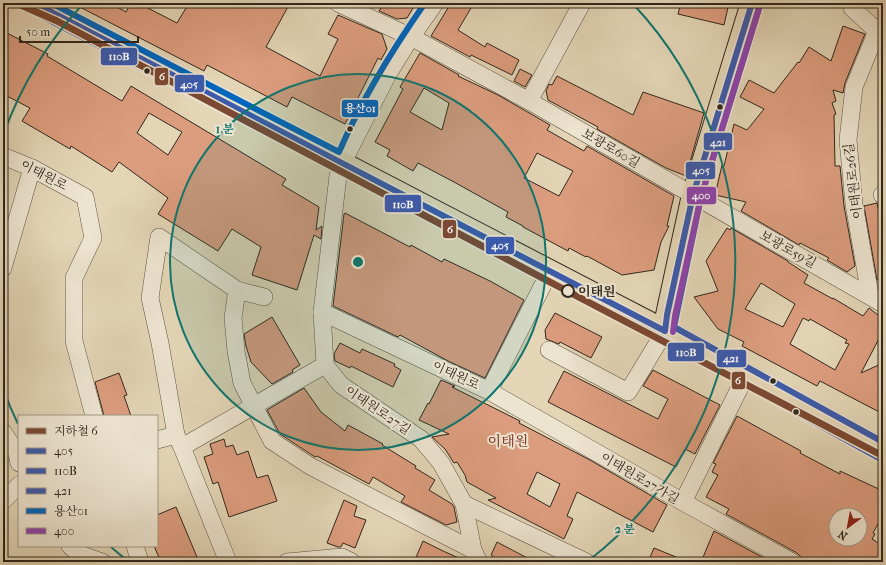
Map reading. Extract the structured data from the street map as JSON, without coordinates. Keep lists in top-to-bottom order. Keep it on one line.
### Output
{"streets":{"street":["보광로60길","이태원로","이태원로26길","보광로59길","이태원로27길","이태원로27가길"]},"crossings":[["보광로60길","보광로59길"],["이태원로","이태원로27가길"],["이태원로26길","보광로59길"]],"districts":["이태원"],"places":["이태원"],"lines":["metro line 6","transit line 405","transit line 용산01","transit line 421","transit line 400","transit line 110B"],"legend":["지하철 6","405","110B","421","용산01","400"],"scale_bar":"50 m","north":"bottom left","rings":["1 분","2 분"]}
